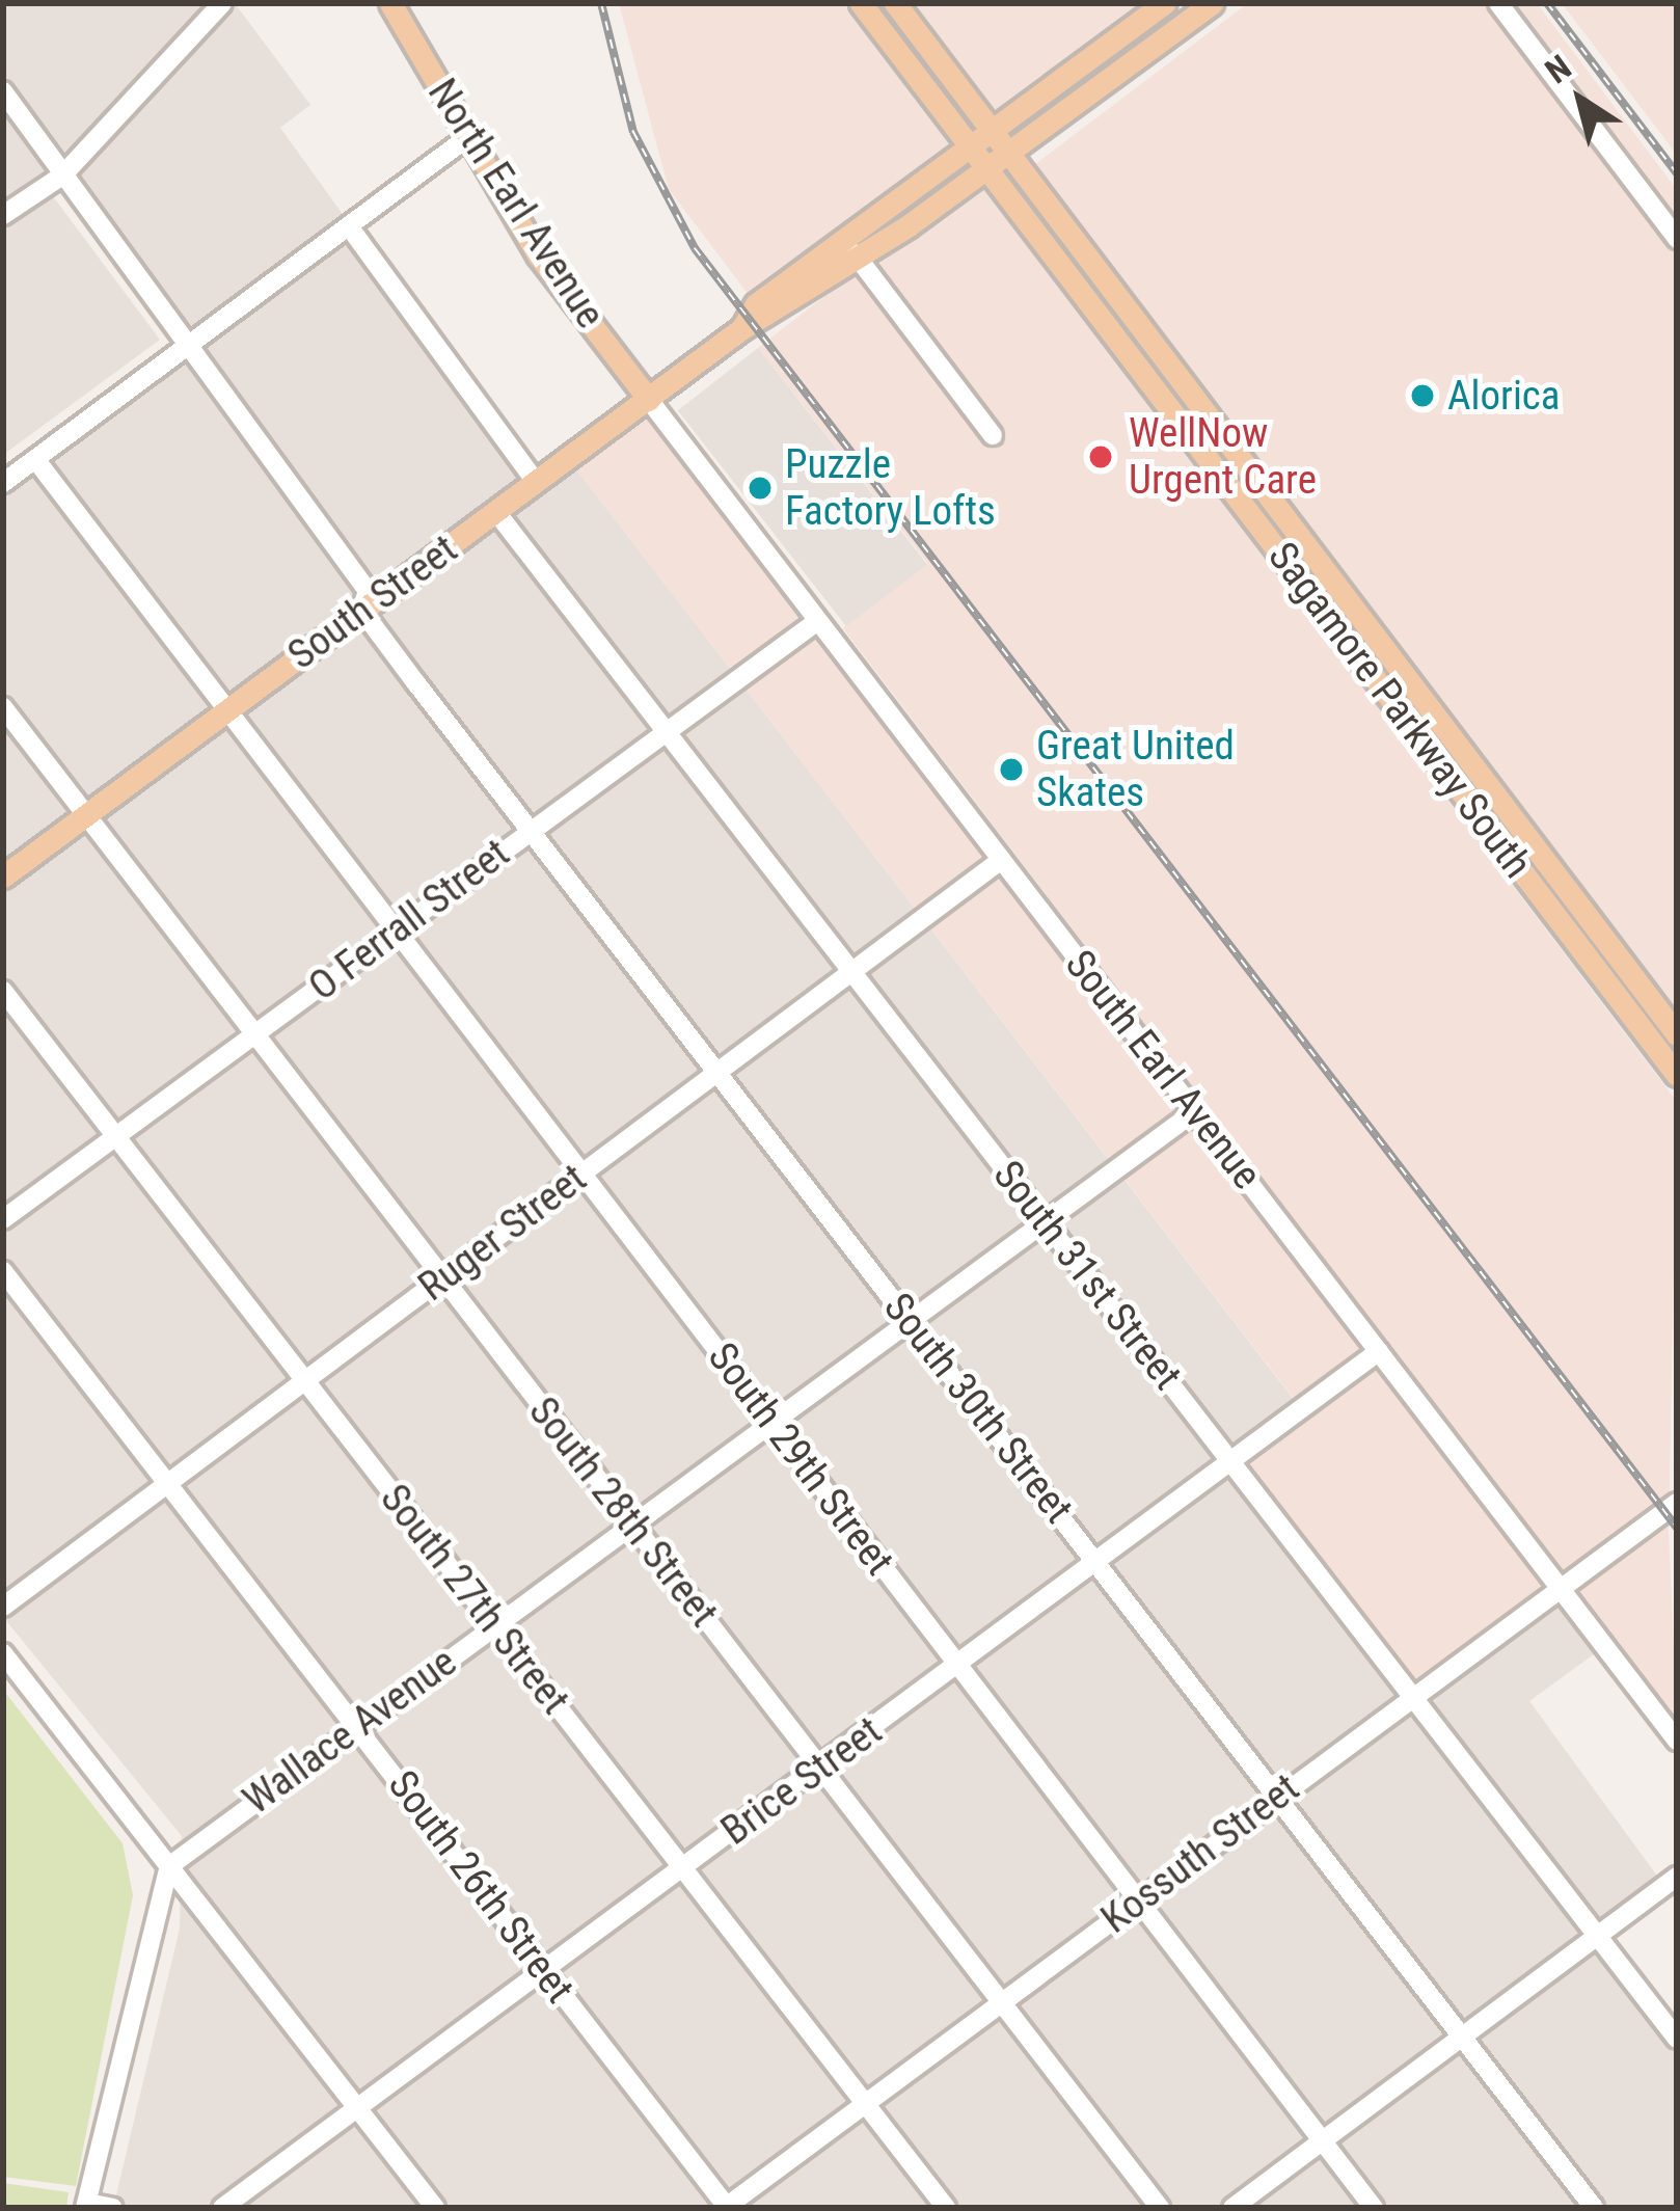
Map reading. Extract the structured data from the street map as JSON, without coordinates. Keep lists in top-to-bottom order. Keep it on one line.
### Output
{"streets":{"main road":["North Earl Avenue","South Street","Sagamore Parkway South"],"street":["O Ferrall Street","South Earl Avenue","Ruger Street","South 31st Street","South 30th Street","South 29th Street","South 28th Street","South 27th Street","Wallace Avenue","Brice Street","Kossuth Street","South 26th Street"]},"crossings":[["North Earl Avenue","South Street"],["North Earl Avenue","South Earl Avenue"],["South Street","Sagamore Parkway South"],["South Street","South Earl Avenue"],["South Street","South 31st Street"],["South Street","South 30th Street"],["South Street","South 29th Street"],["South Street","South 28th Street"],["O Ferrall Street","South Earl Avenue"],["O Ferrall Street","South 31st Street"],["O Ferrall Street","South 30th Street"],["O Ferrall Street","South 29th Street"],["O Ferrall Street","South 28th Street"],["O Ferrall Street","South 27th Street"],["South Earl Avenue","Ruger Street"],["South Earl Avenue","Wallace Avenue"],["South Earl Avenue","Brice Street"],["South Earl Avenue","Kossuth Street"],["Ruger Street","South 31st Street"],["Ruger Street","South 30th Street"],["Ruger Street","South 29th Street"],["Ruger Street","South 28th Street"],["Ruger Street","South 27th Street"],["Ruger Street","South 26th Street"],["South 31st Street","Wallace Avenue"],["South 31st Street","Brice Street"],["South 31st Street","Kossuth Street"],["South 30th Street","Wallace Avenue"],["South 30th Street","Brice Street"],["South 30th Street","Kossuth Street"],["South 29th Street","Wallace Avenue"],["South 29th Street","Brice Street"],["South 29th Street","Kossuth Street"],["South 28th Street","Wallace Avenue"],["South 28th Street","Brice Street"],["South 28th Street","Kossuth Street"],["South 27th Street","Wallace Avenue"],["South 27th Street","Brice Street"],["South 27th Street","Kossuth Street"],["Wallace Avenue","South 26th Street"],["Brice Street","South 26th Street"],["Kossuth Street","South 26th Street"]],"places":["Alorica","WellNow Urgent Care","Puzzle Factory Lofts","Great United Skates"],"north":"top left"}
